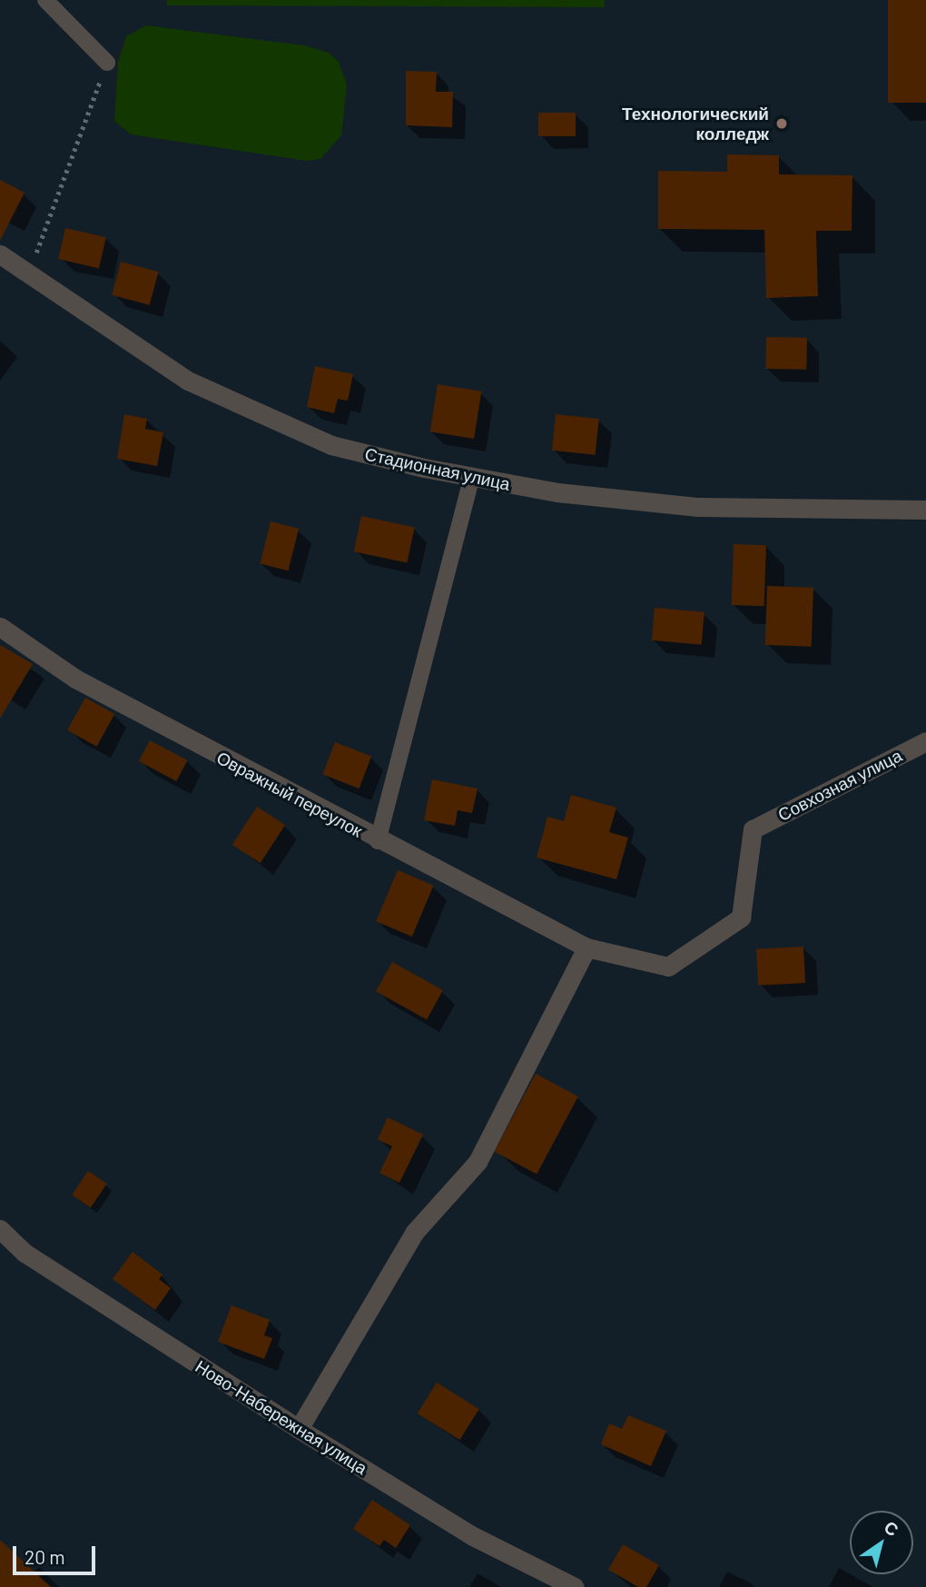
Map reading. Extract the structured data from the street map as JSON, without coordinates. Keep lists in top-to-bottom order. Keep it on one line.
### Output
{"streets":{"street":["Стадионная улица","Совхозная улица","Овражный переулок","Ново-Набережная улица"]},"crossings":[["Совхозная улица","Овражный переулок"]],"places":["Технологический колледж"],"scale_bar":"20 m","north":"top right"}
